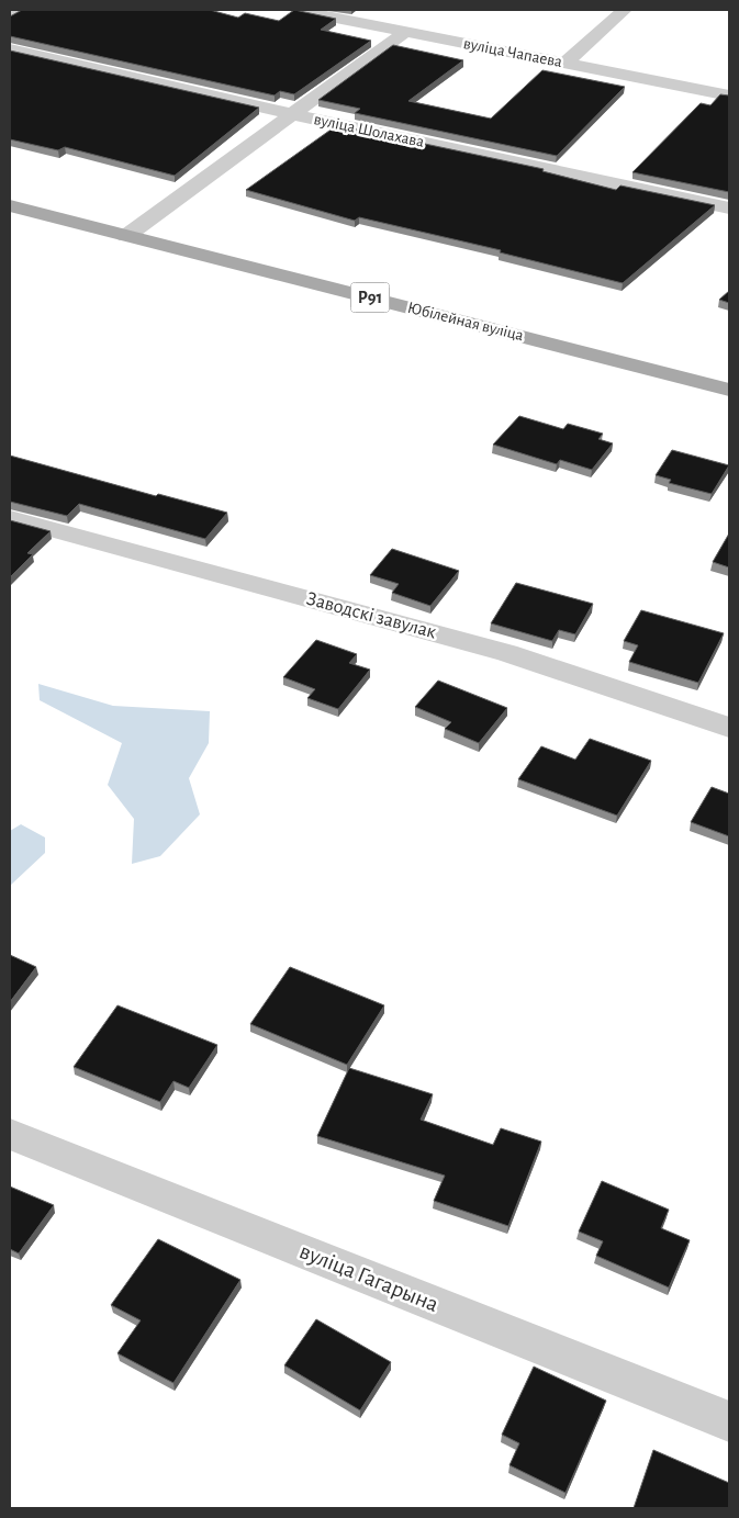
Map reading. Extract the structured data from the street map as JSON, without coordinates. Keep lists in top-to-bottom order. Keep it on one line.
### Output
{"streets":{"main road":["Р91","Юбілейная вуліца"],"street":["вуліца Чапаева","вуліца Шолахава","Заводскі завулак","вуліца Гагарына"]}}
